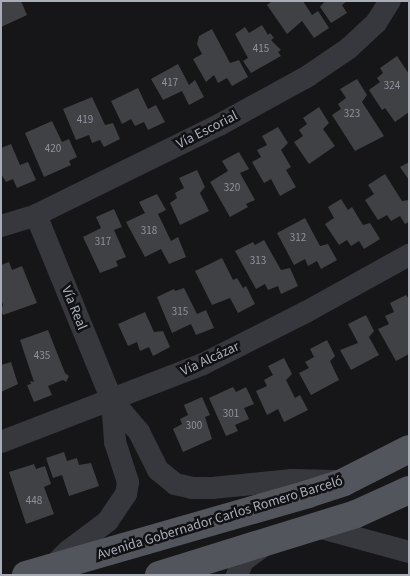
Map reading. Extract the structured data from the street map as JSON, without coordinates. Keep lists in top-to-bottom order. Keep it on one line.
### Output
{"streets":{"main road":["Avenida Gobernador Carlos Romero Barceló"],"street":["Vía Escorial","Vía Real","Vía Alcázar"]},"crossings":[["Vía Escorial","Vía Real"],["Vía Real","Vía Alcázar"]],"house_numbers":["415","417","324","323","419","420","320","318","312","317","313","315","435","301","300","448"]}
